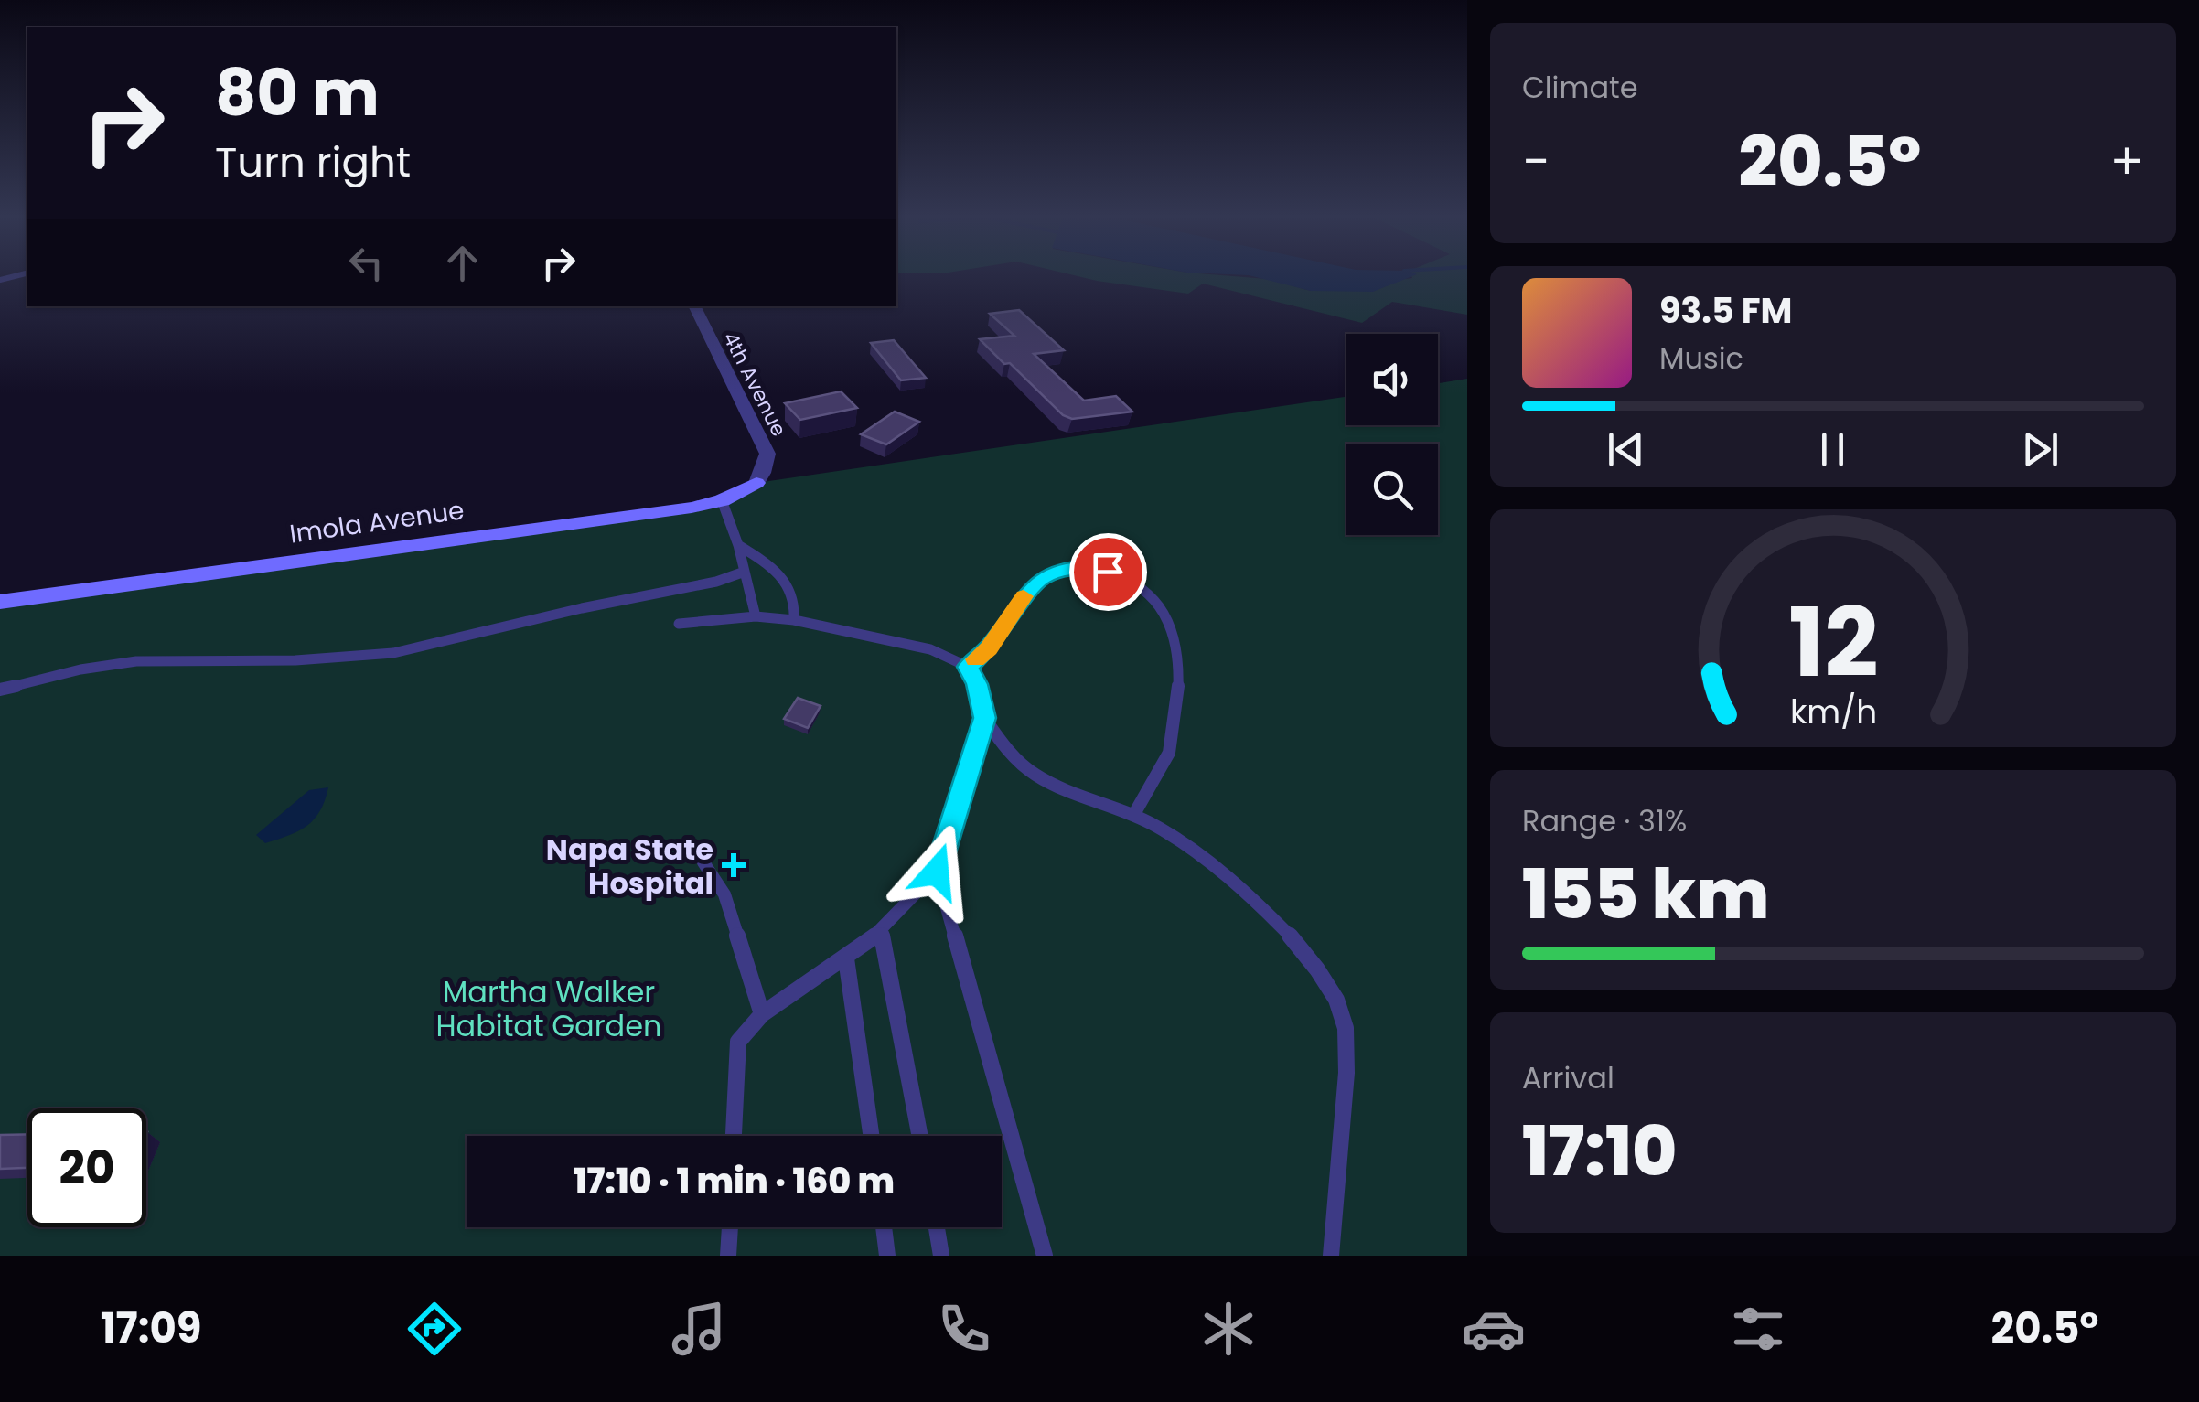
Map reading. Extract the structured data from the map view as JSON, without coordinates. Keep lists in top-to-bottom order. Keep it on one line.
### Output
{"streets":{"street":["4th Avenue","Imola Avenue"]},"crossings":[["4th Avenue","Imola Avenue"]],"parks":["Martha Walker Habitat Garden"],"places":{"health":["Napa State Hospital"]},"page":{"tile":["Climate",["Range · 31%","155 km"],["Arrival","17:10"]],"turn":["80 m","Turn right"],"heat":["−","20.5°","+"],"song":["93.5 FM","Music"],"limit":"20","trip":"17:10 · 1 min · 160 m","tabs":["17:09","20.5°"],"gauge":["12","km/h"]}}
